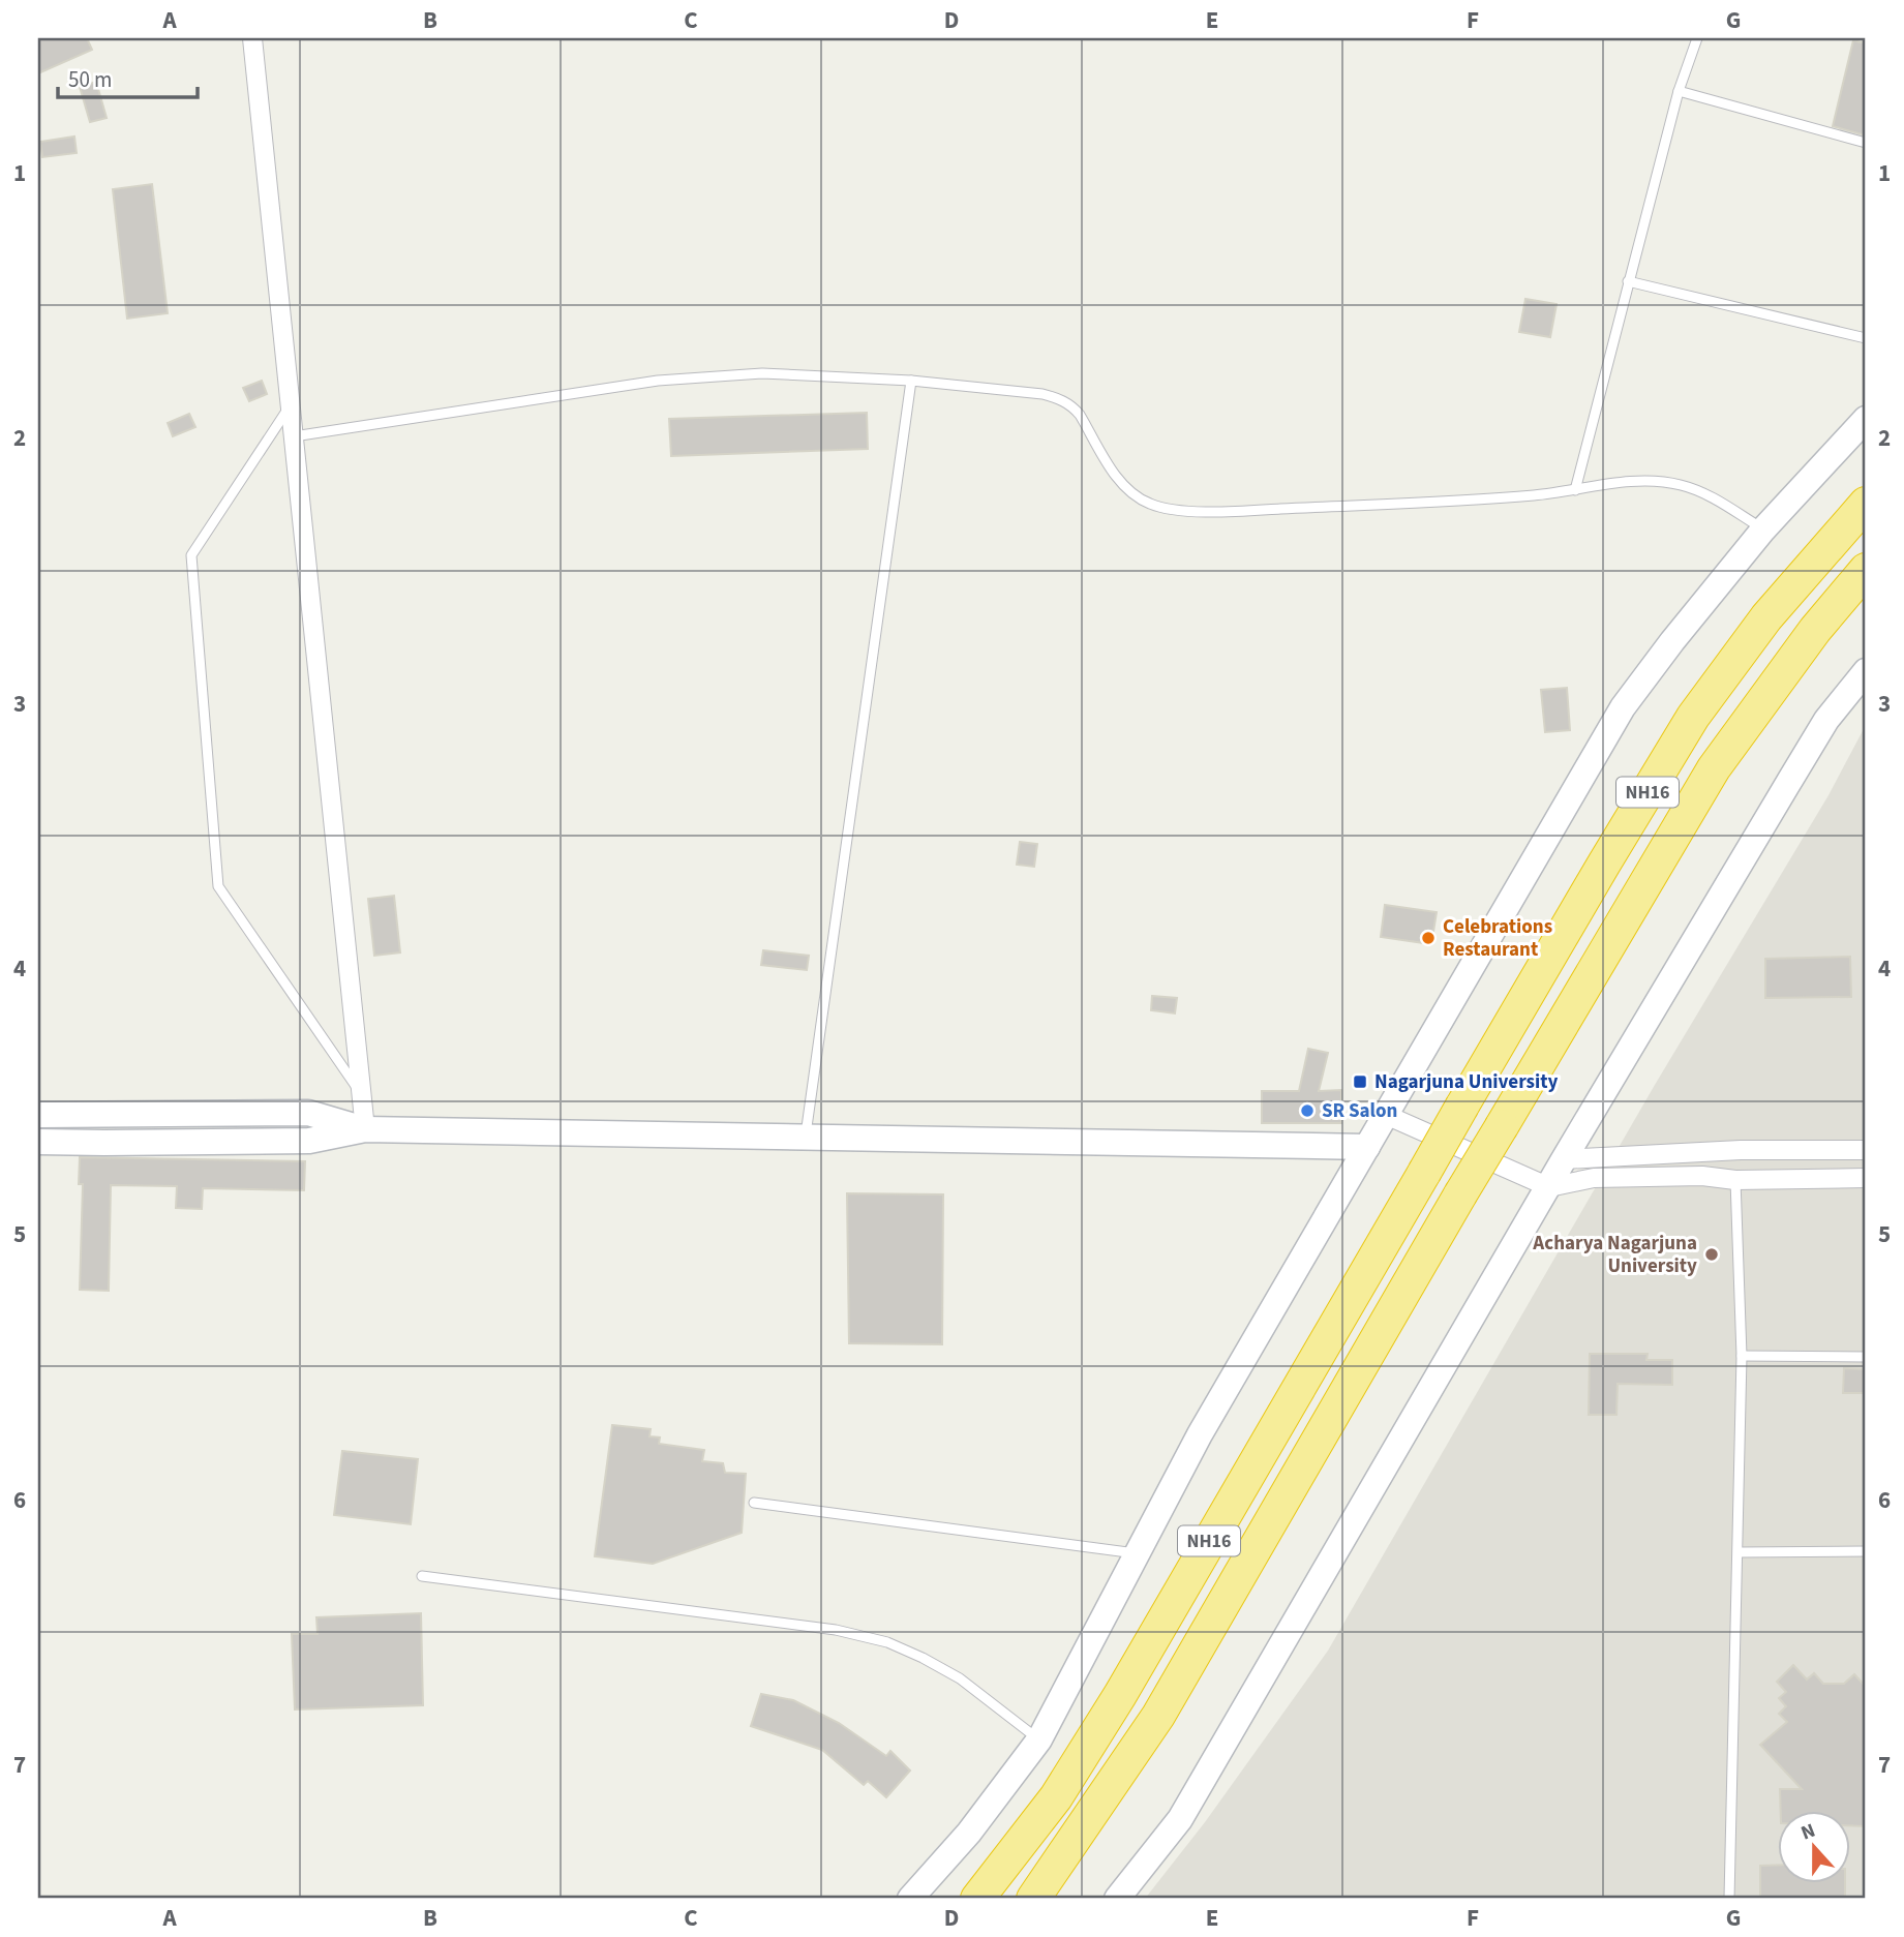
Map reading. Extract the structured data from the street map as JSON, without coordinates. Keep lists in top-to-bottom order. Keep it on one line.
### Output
{"streets":{"highway":["NH16"]},"places":{"other":["Celebrations Restaurant","SR Salon","Acharya Nagarjuna University"],"transit":["Nagarjuna University"]},"scale_bar":"50 m","north":"top","grid":{"columns":["A","B","C","D","E","F","G"],"rows":["1","2","3","4","5","6","7"]}}
